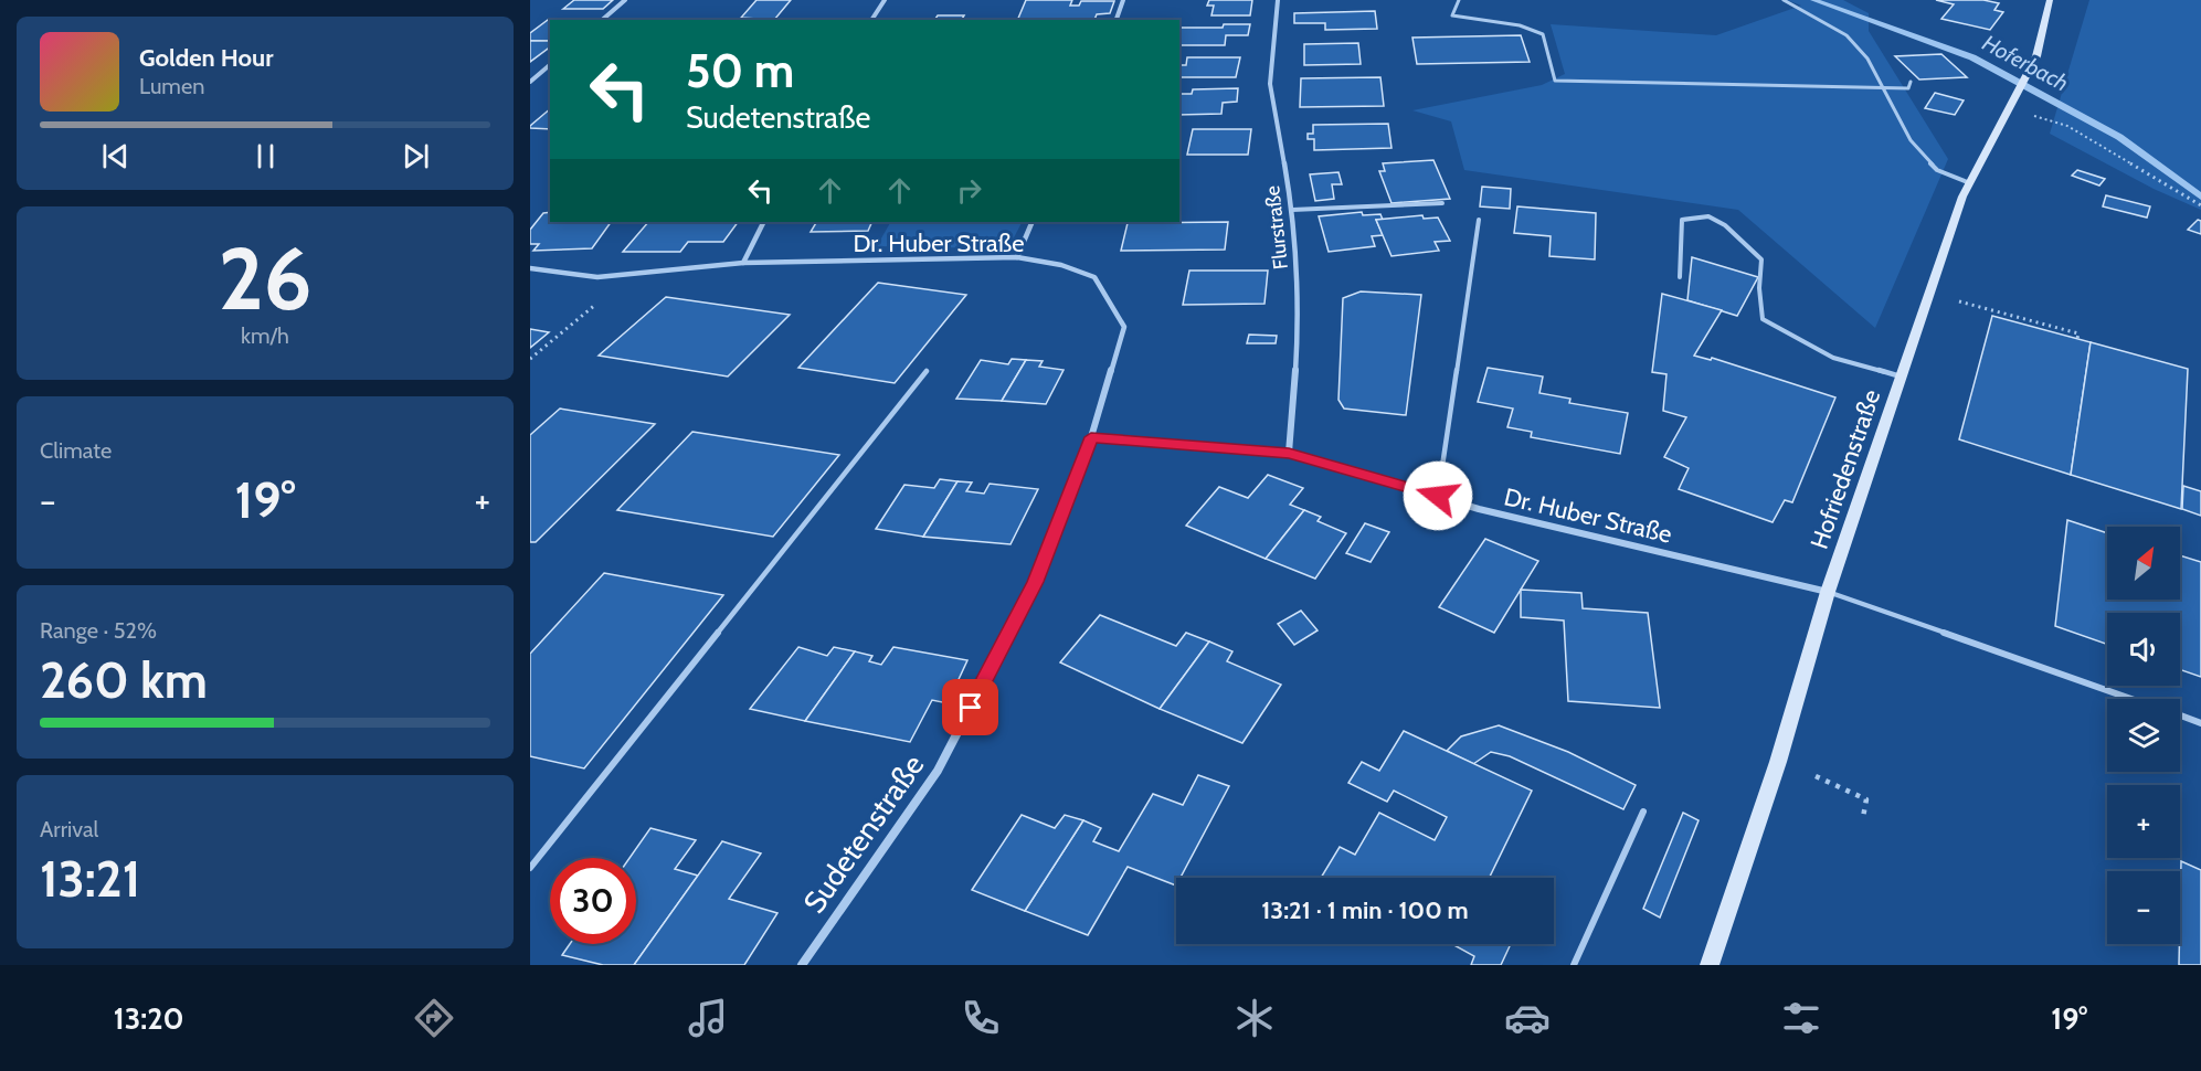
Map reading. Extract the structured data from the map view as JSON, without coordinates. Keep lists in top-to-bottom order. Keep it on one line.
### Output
{"streets":{"main road":["Hofriedenstraße"],"street":["Flurstraße","Dr. Huber Straße","Sudetenstraße"]},"crossings":[["Flurstraße","Dr. Huber Straße"],["Dr. Huber Straße","Hofriedenstraße"],["Dr. Huber Straße","Sudetenstraße"]],"water":["Hoferbach"],"north":"top right","page":{"turn":["50 m","Sudetenstraße"],"song":["Golden Hour","Lumen"],"tile":[["26","km/h"],"Climate",["Range · 52%","260 km"],["Arrival","13:21"]],"heat":["−","19°","+"],"map_buttons":["+","−"],"limit":"30","trip":"13:21 · 1 min · 100 m","tabs":["13:20","19°"]}}
